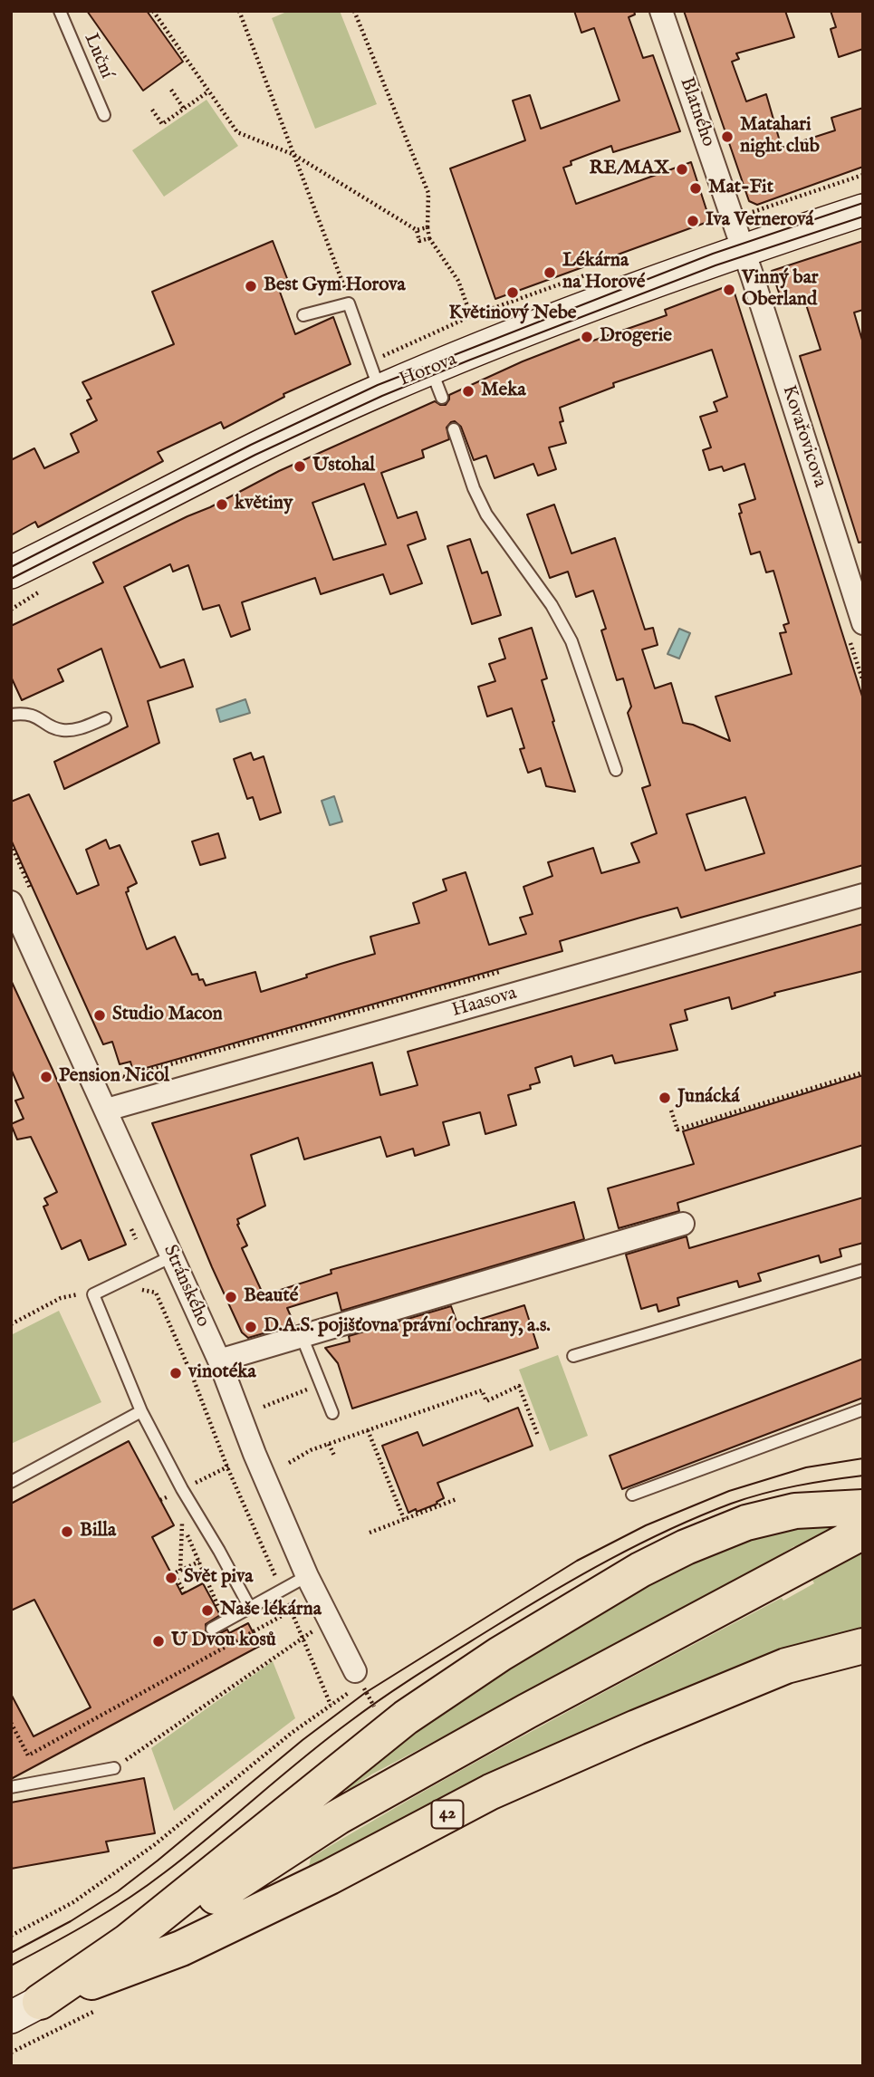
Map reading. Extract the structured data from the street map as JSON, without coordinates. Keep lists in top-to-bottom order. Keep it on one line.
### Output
{"streets":{"highway":["42"],"street":["Blatného","Horova","Kovařovicova","Haasova","Stránského"],"lane":["Luční"]},"crossings":[["Blatného","Horova"],["Blatného","Kovařovicova"],["Horova","Kovařovicova"],["Haasova","Stránského"]],"places":["Matahari night club","RE/MAX","Mat-Fit","Iva Vernerová","Lékárna na Horové","Best Gym Horova","Vinný bar Oberland","Květinový Nebe","Drogerie","Meka","Ustohal","květiny","Studio Macon","Pension Nicol","Junácká","Beauté","D.A.S. pojišťovna právní ochrany, a.s.","vinotéka","Billa","Svět piva","Naše lékárna","U Dvou kosů"]}
